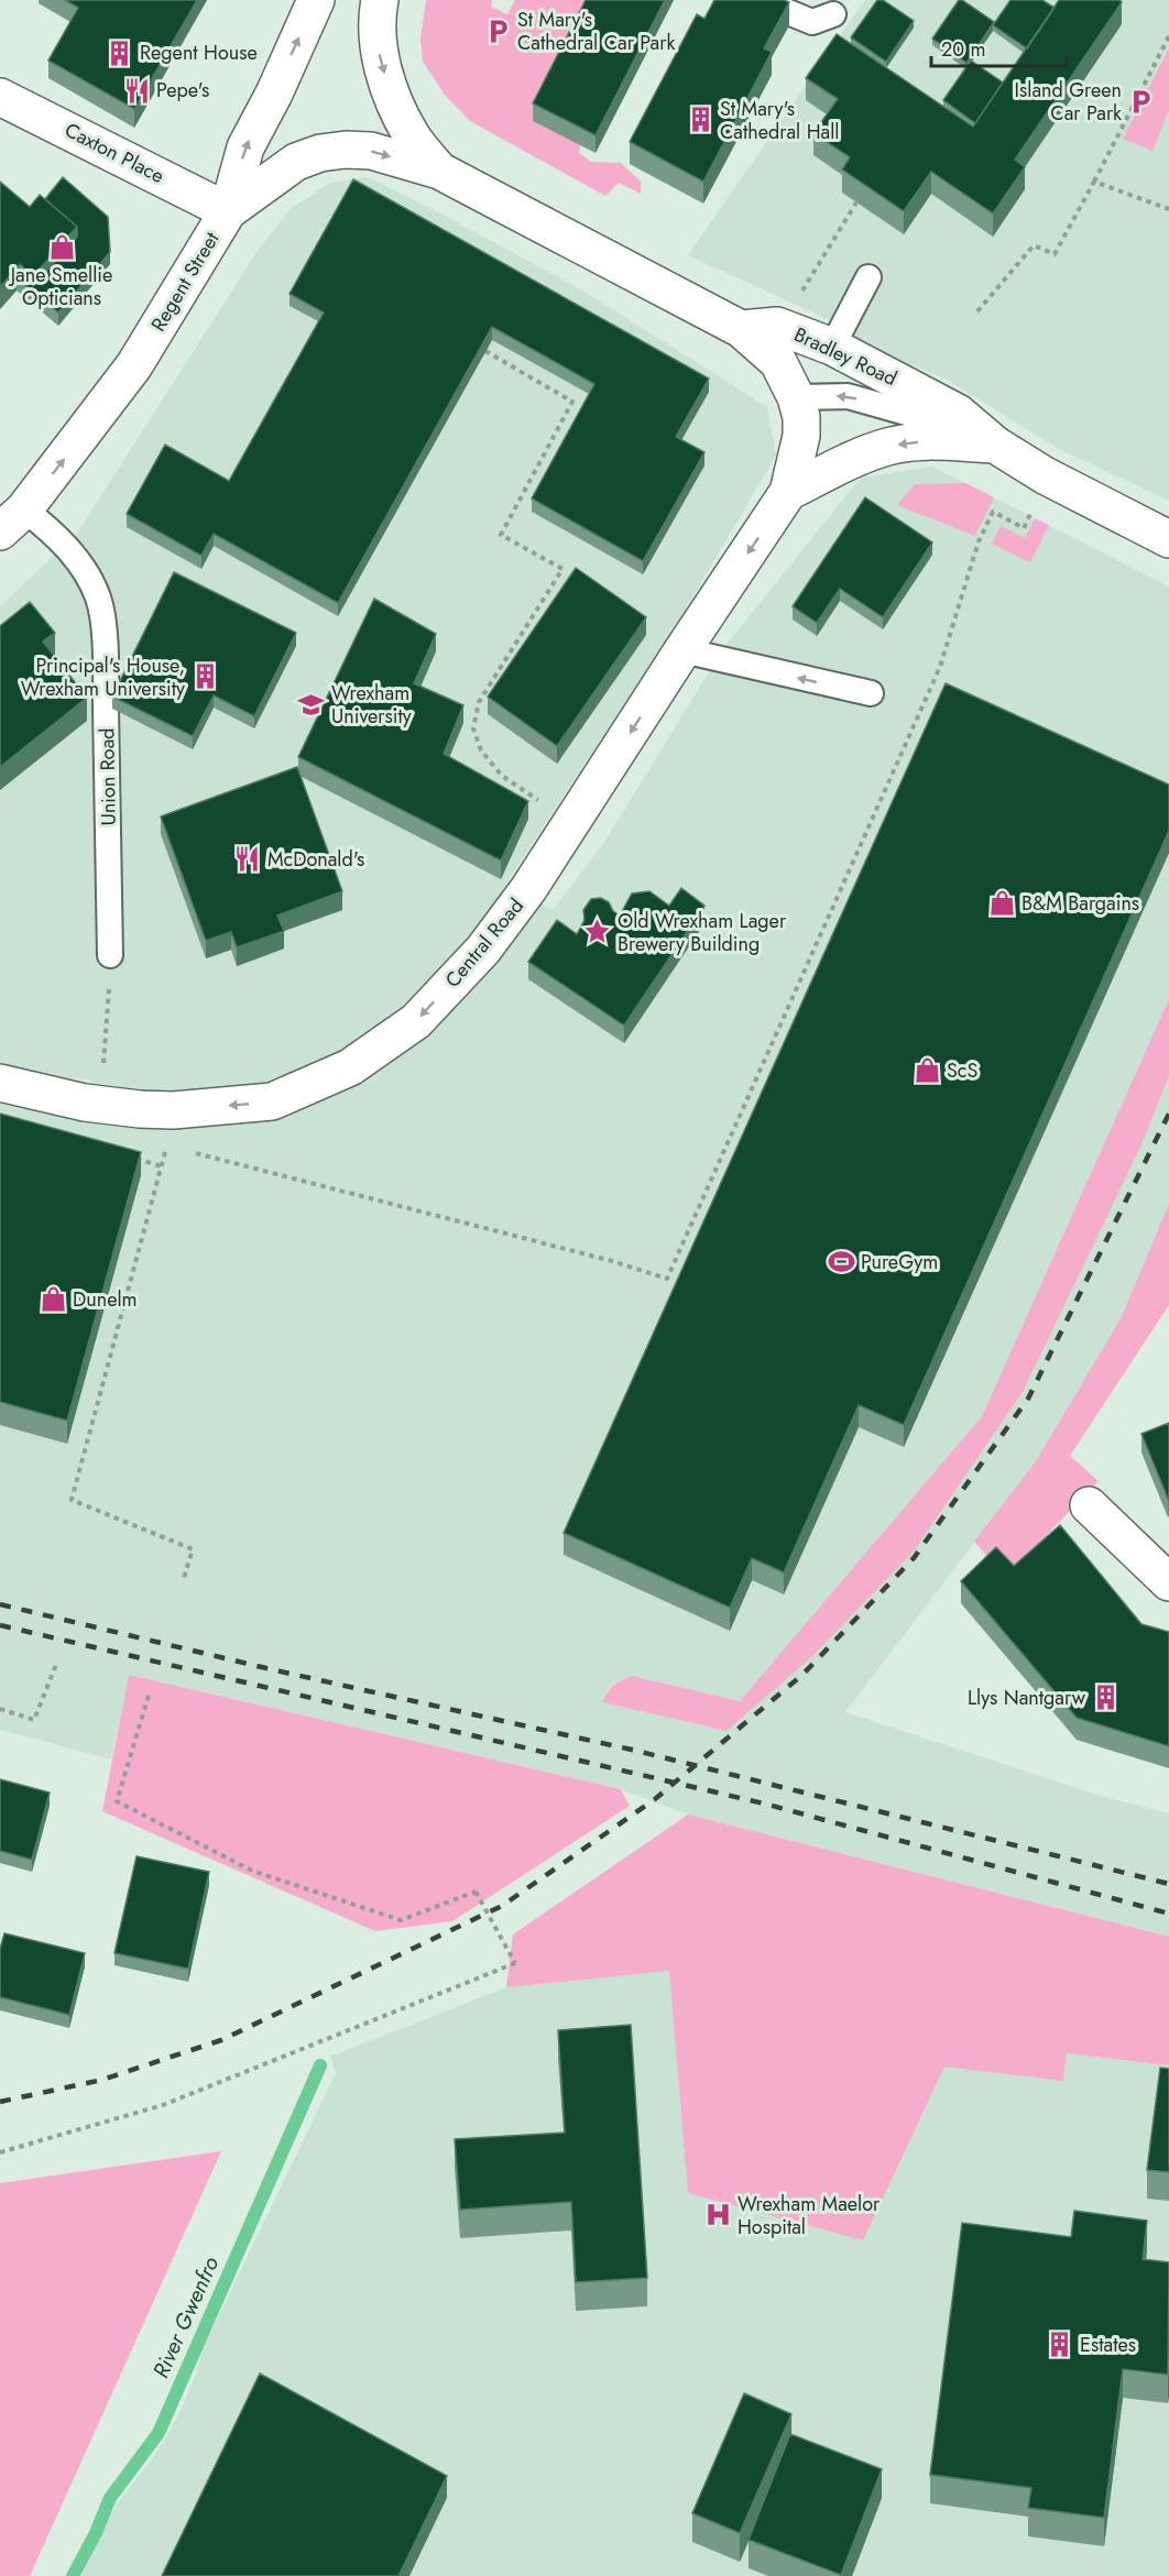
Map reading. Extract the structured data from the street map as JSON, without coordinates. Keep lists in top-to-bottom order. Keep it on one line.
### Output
{"streets":{"main road":["Caxton Place","Regent Street","Bradley Road","Central Road"],"lane":["Union Road"]},"crossings":[["Caxton Place","Regent Street"],["Regent Street","Union Road"],["Bradley Road","Central Road"]],"one_way":["Regent Street","Central Road"],"water":["River Gwenfro"],"places":{"parking":["St Mary's Cathedral Car Park","Island Green Car Park"],"building":["Regent House","St Mary's Cathedral Hall","Principal's House, Wrexham University","Llys Nantgarw","Estates"],"restaurant":["Pepe's","McDonald's"],"shop":["Jane Smellie Opticians","B&M Bargains","ScS","Dunelm"],"school or university":["Wrexham University"],"place":["Old Wrexham Lager Brewery Building"],"sports":["PureGym"],"hospital":["Wrexham Maelor Hospital"]},"scale_bar":"20 m"}
